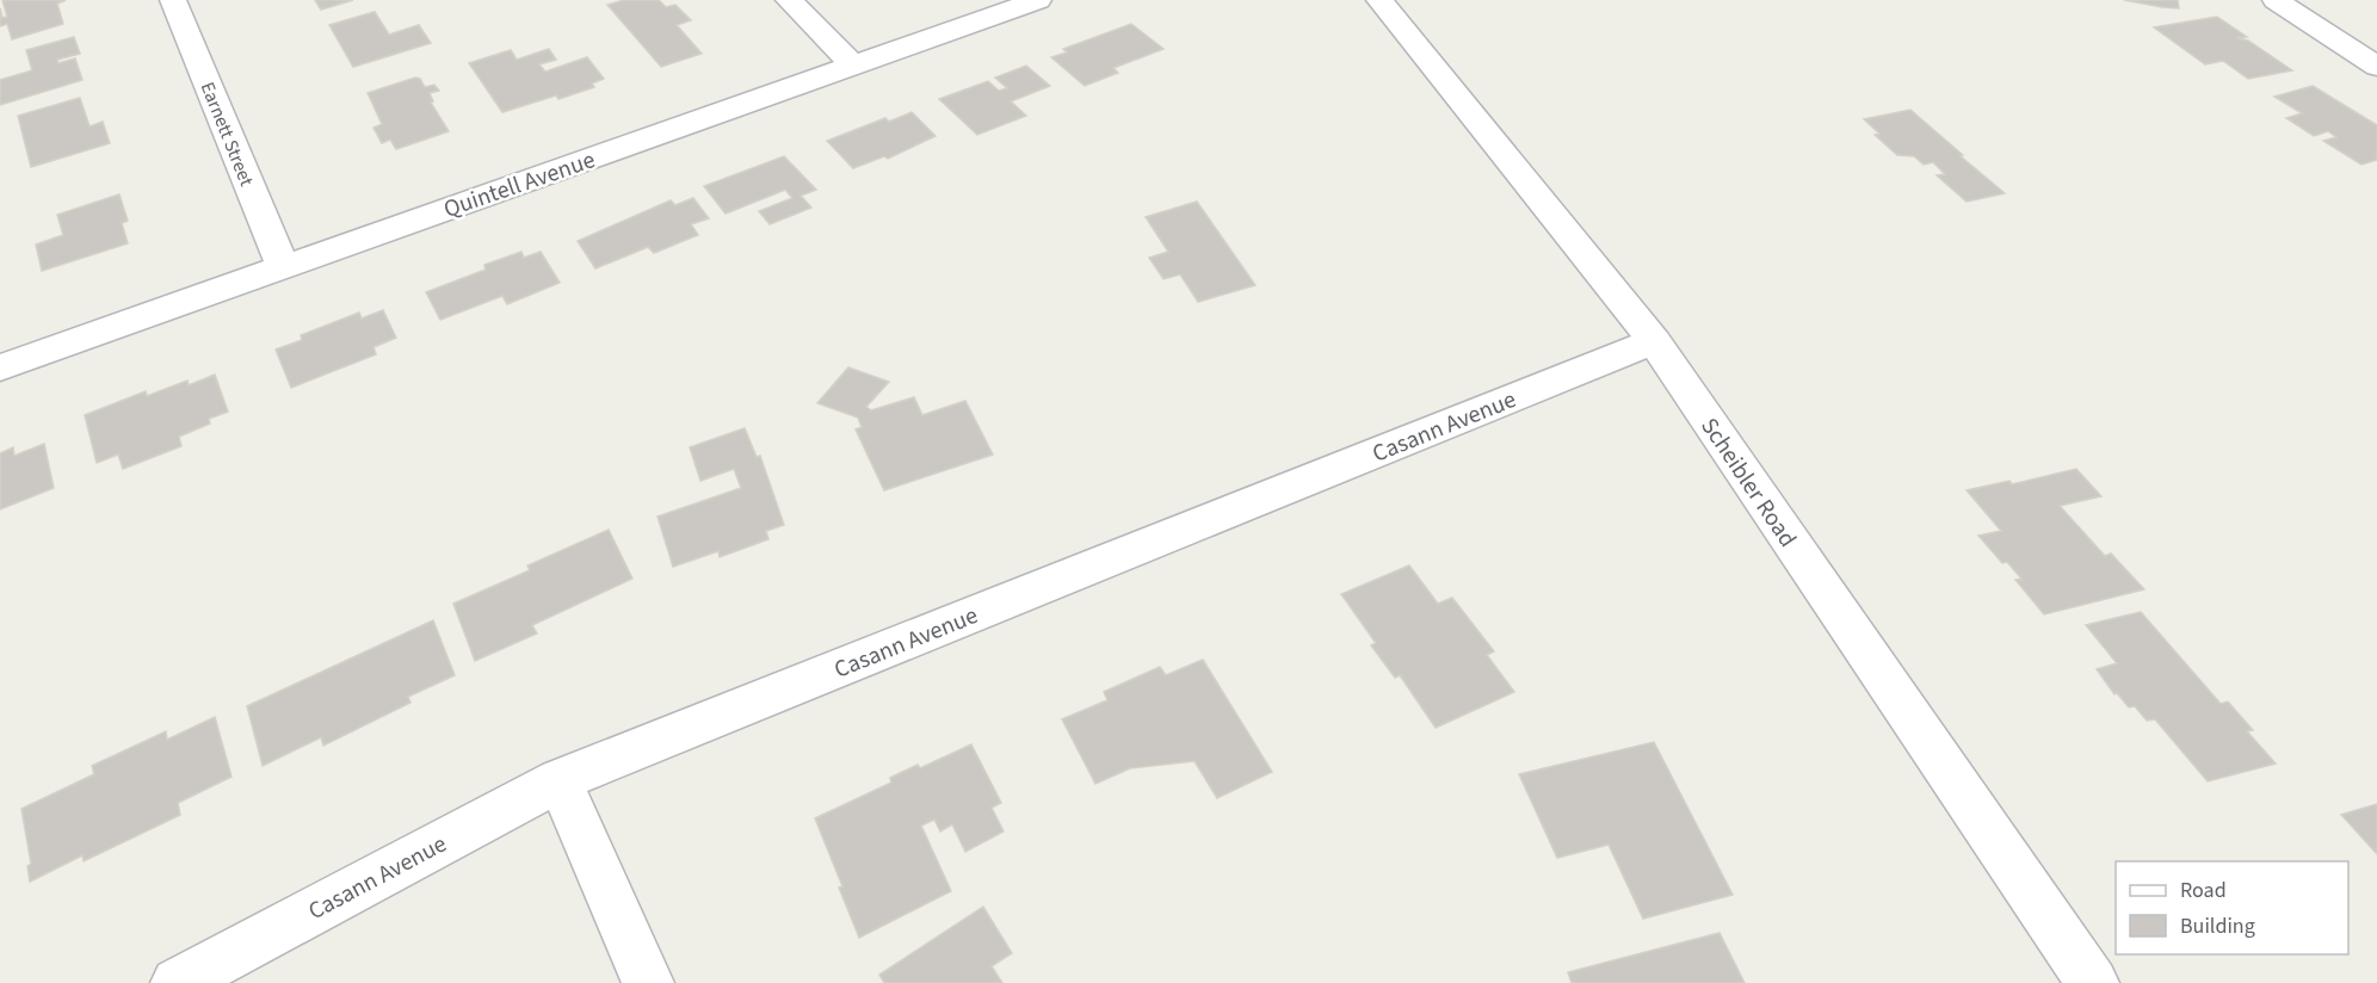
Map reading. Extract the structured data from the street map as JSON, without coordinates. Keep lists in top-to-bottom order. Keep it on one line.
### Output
{"streets":{"street":["Earnett Street","Quintell Avenue","Casann Avenue","Scheibler Road"]},"crossings":[["Earnett Street","Quintell Avenue"],["Casann Avenue","Scheibler Road"]],"legend":["Road","Building"]}
